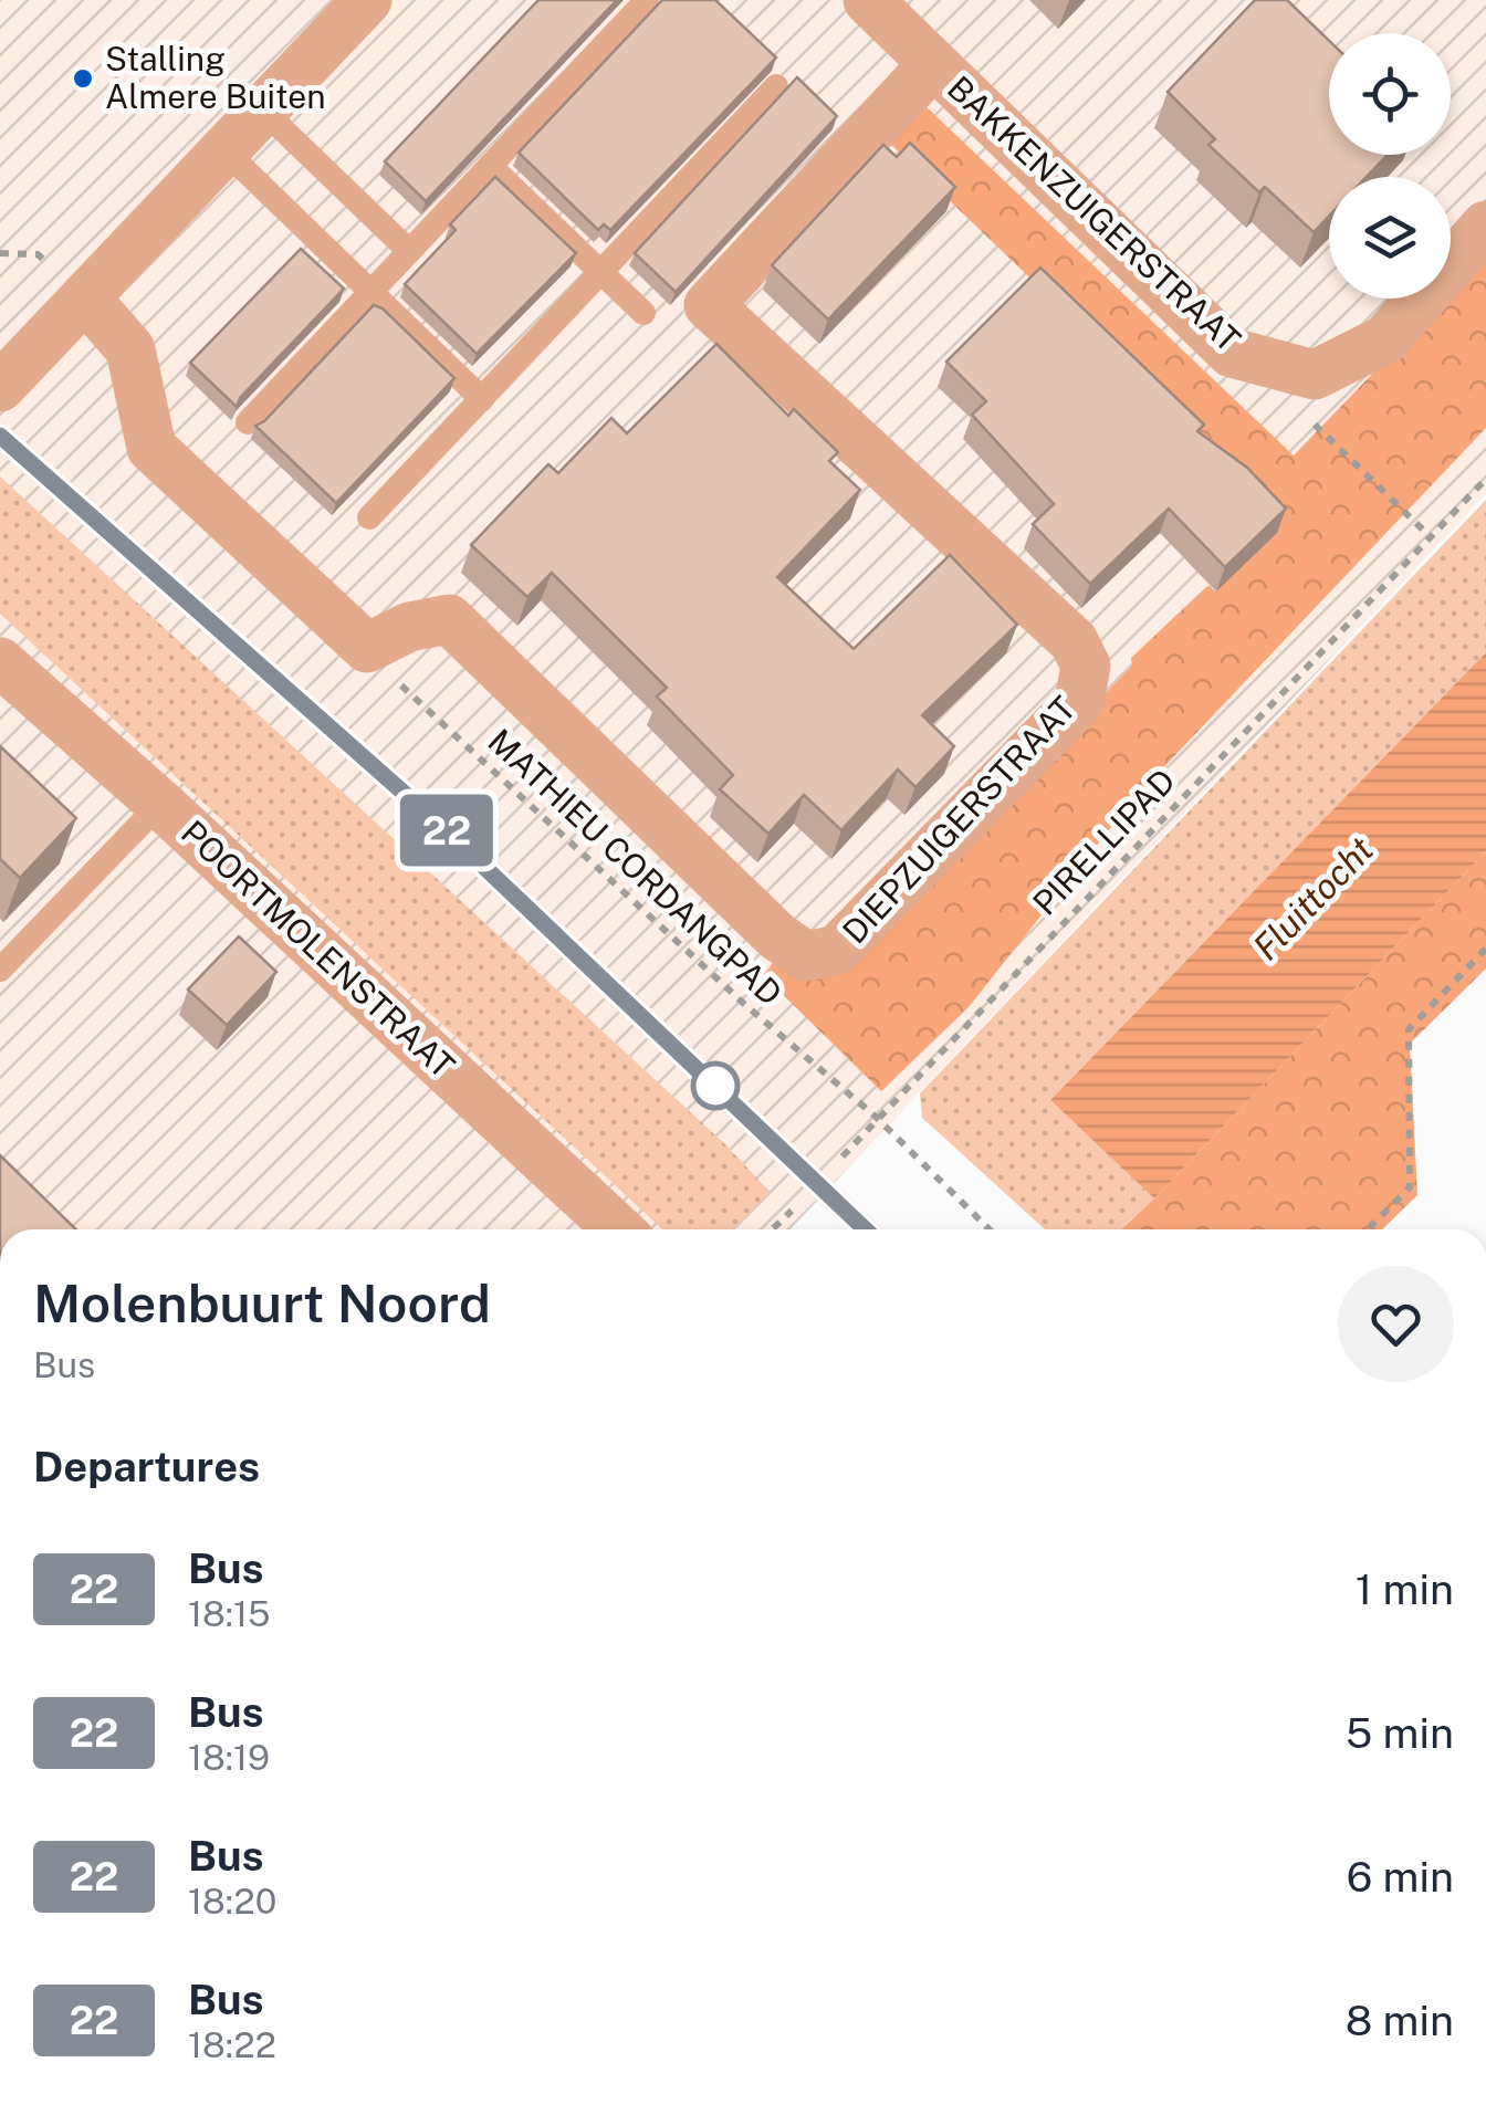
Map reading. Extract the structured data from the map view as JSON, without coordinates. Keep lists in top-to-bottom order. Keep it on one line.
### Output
{"streets":{"street":["BAKKENZUIGERSTRAAT","DIEPZUIGERSTRAAT","POORTMOLENSTRAAT"],"path":["PIRELLIPAD","MATHIEU CORDANGPAD"]},"crossings":[["BAKKENZUIGERSTRAAT","DIEPZUIGERSTRAAT"],["DIEPZUIGERSTRAAT","MATHIEU CORDANGPAD"],["PIRELLIPAD","MATHIEU CORDANGPAD"]],"water":["Fluittocht"],"places":["Stalling Almere Buiten"],"lines":["bus line 22"],"page":{"on_map":"22","heading":[["Molenbuurt Noord","Bus"],"Departures"],"list":[{"mark":"22","name":"Bus","note":"18:15","value":"1 min"},{"mark":"22","name":"Bus","note":"18:19","value":"5 min"},{"mark":"22","name":"Bus","note":"18:20","value":"6 min"},{"mark":"22","name":"Bus","note":"18:22","value":"8 min"}]}}
